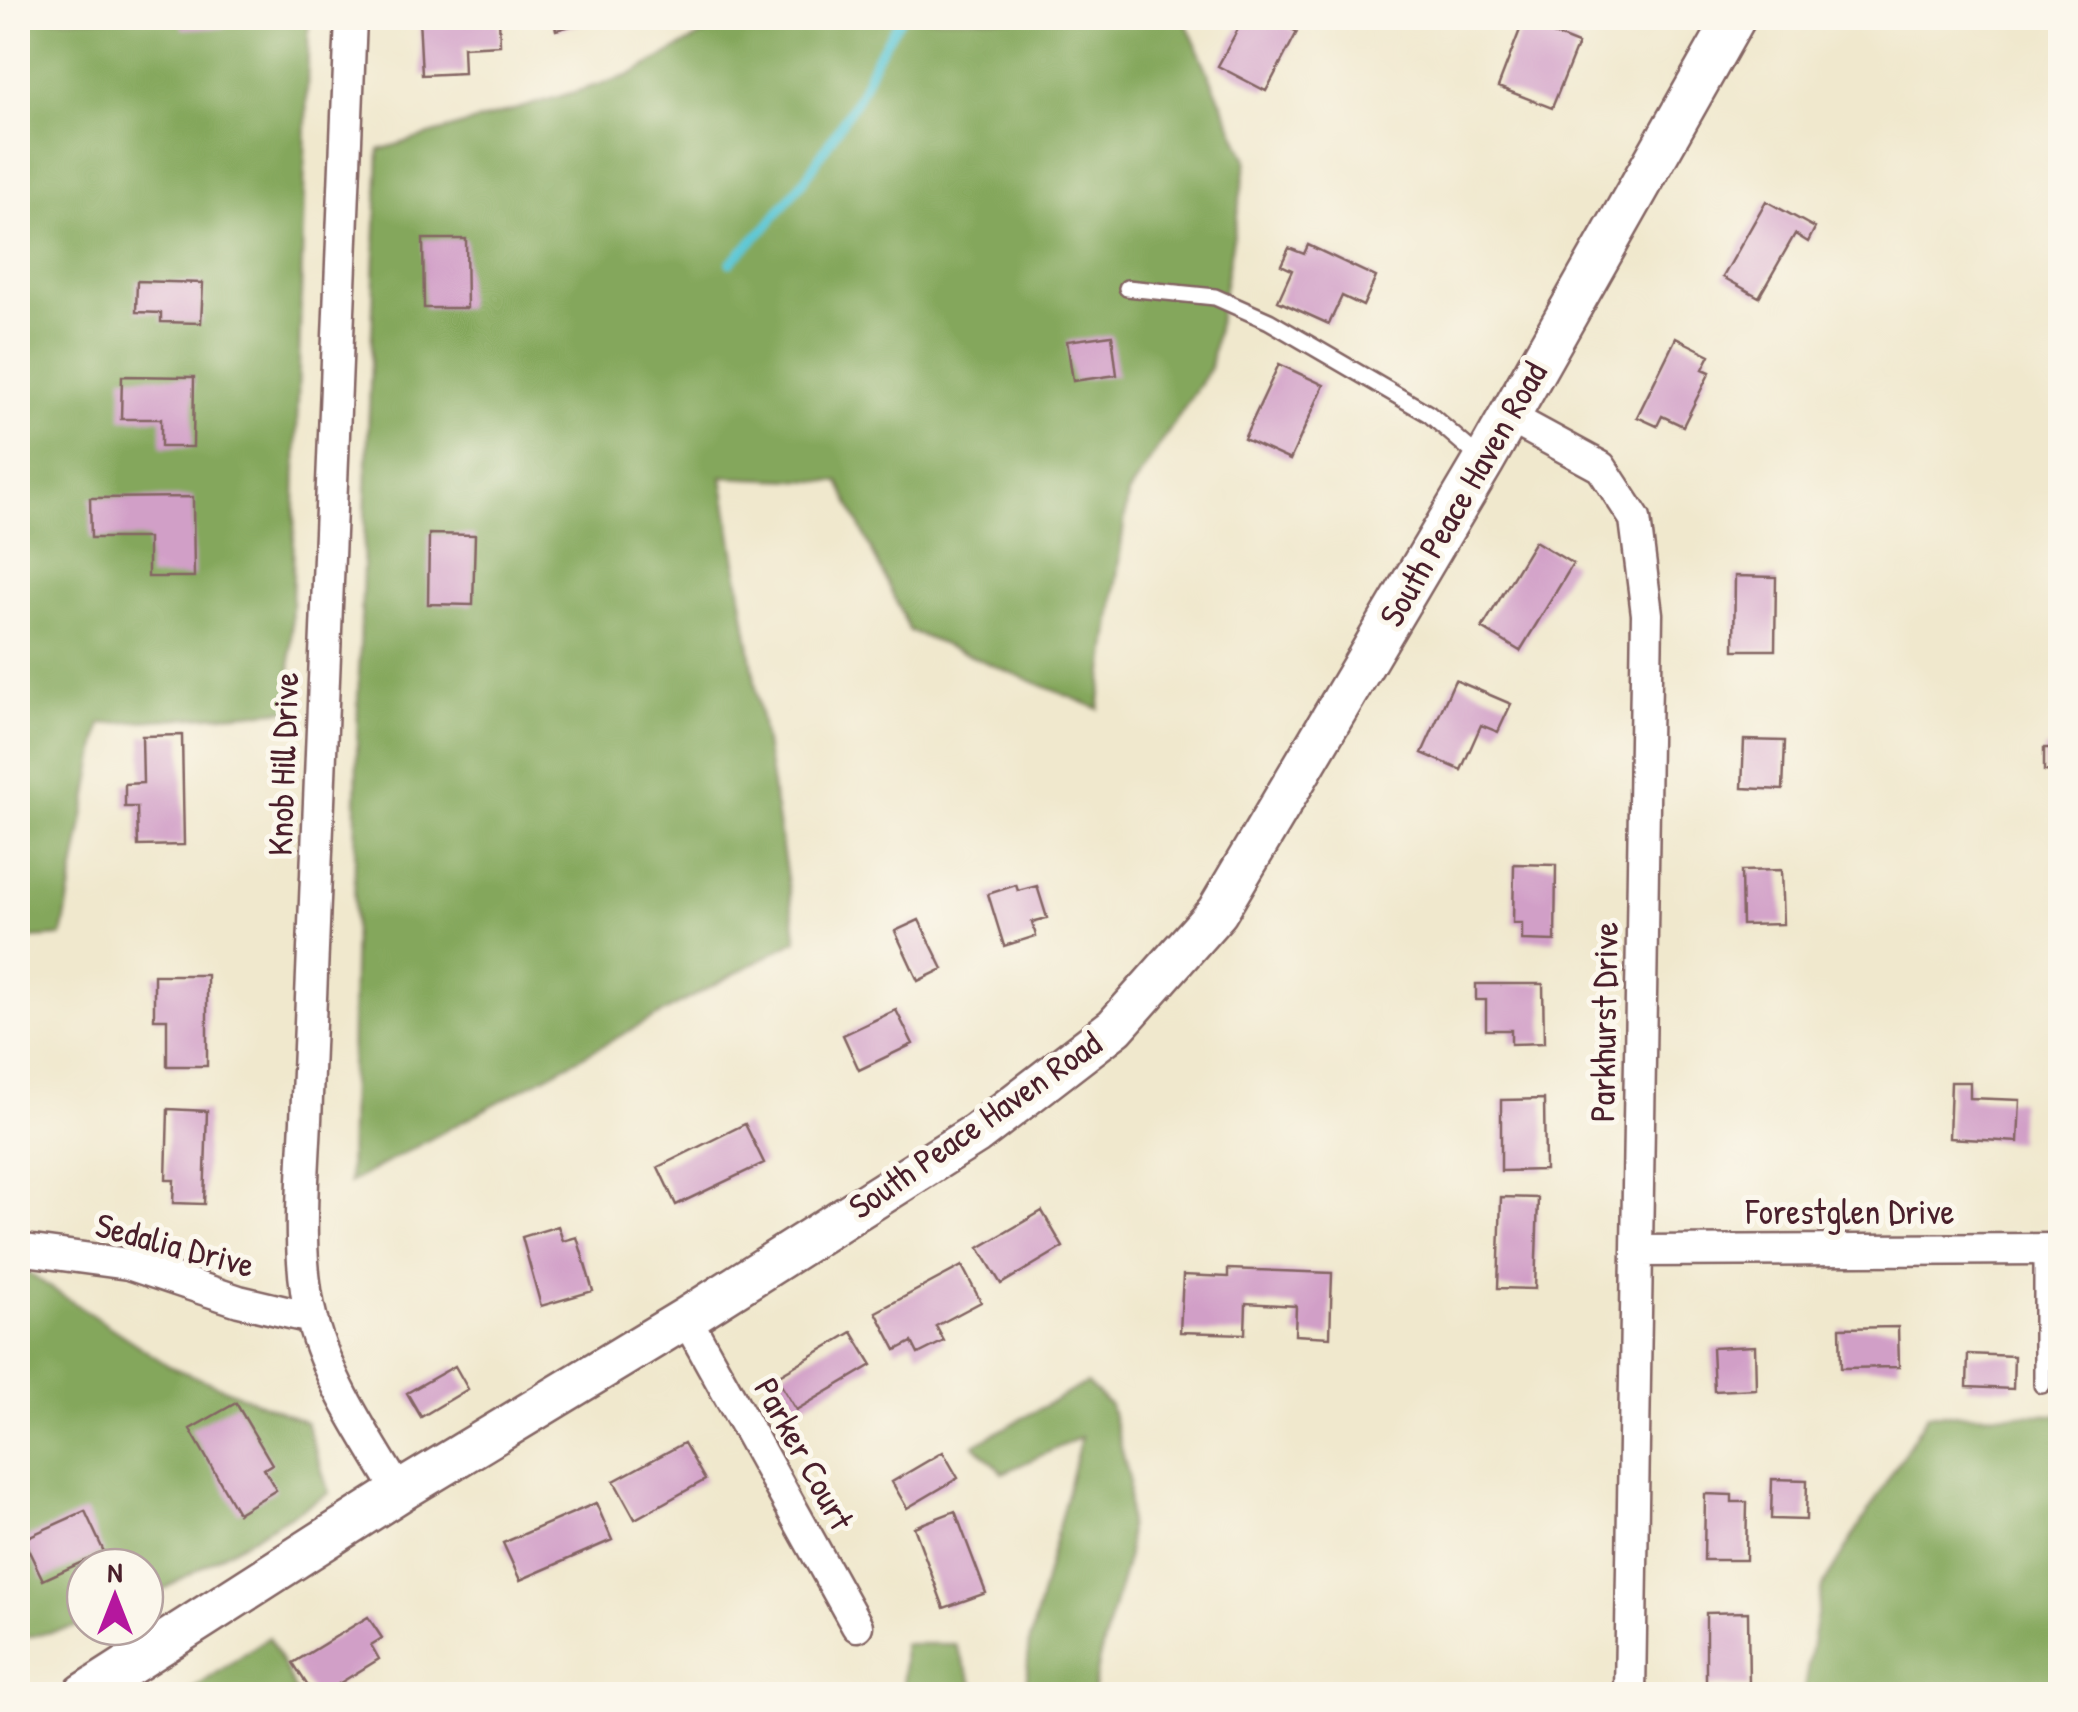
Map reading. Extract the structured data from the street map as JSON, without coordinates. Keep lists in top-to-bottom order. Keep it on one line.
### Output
{"streets":{"main road":["South Peace Haven Road"],"street":["Knob Hill Drive","Parkhurst Drive","Forestglen Drive","Sedalia Drive","Parker Court"]},"crossings":[["South Peace Haven Road","Knob Hill Drive"],["South Peace Haven Road","Parkhurst Drive"],["South Peace Haven Road","Parker Court"],["Knob Hill Drive","Sedalia Drive"],["Parkhurst Drive","Forestglen Drive"]],"north":"top"}
